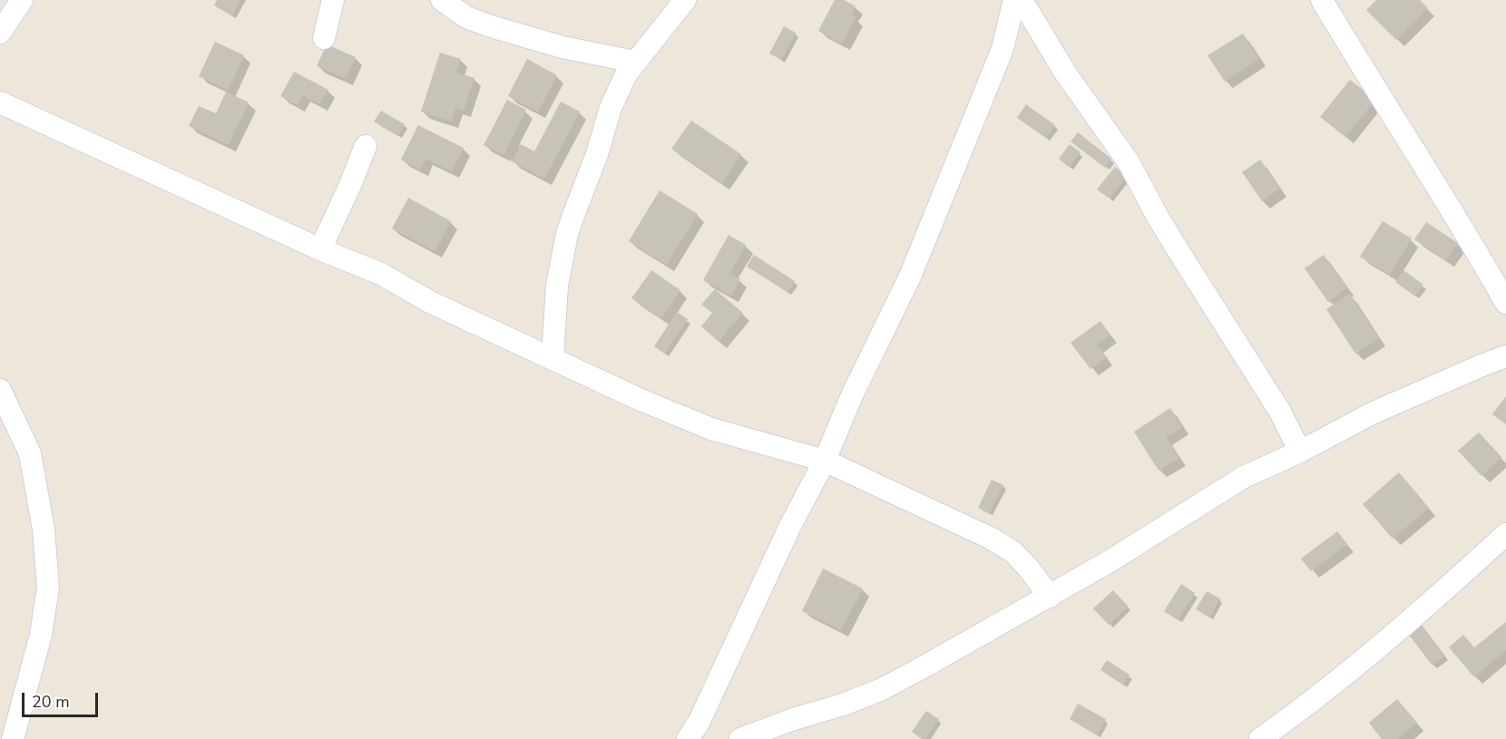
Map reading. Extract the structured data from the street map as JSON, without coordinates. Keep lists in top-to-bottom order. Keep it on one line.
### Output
{"scale_bar":"20 m"}
